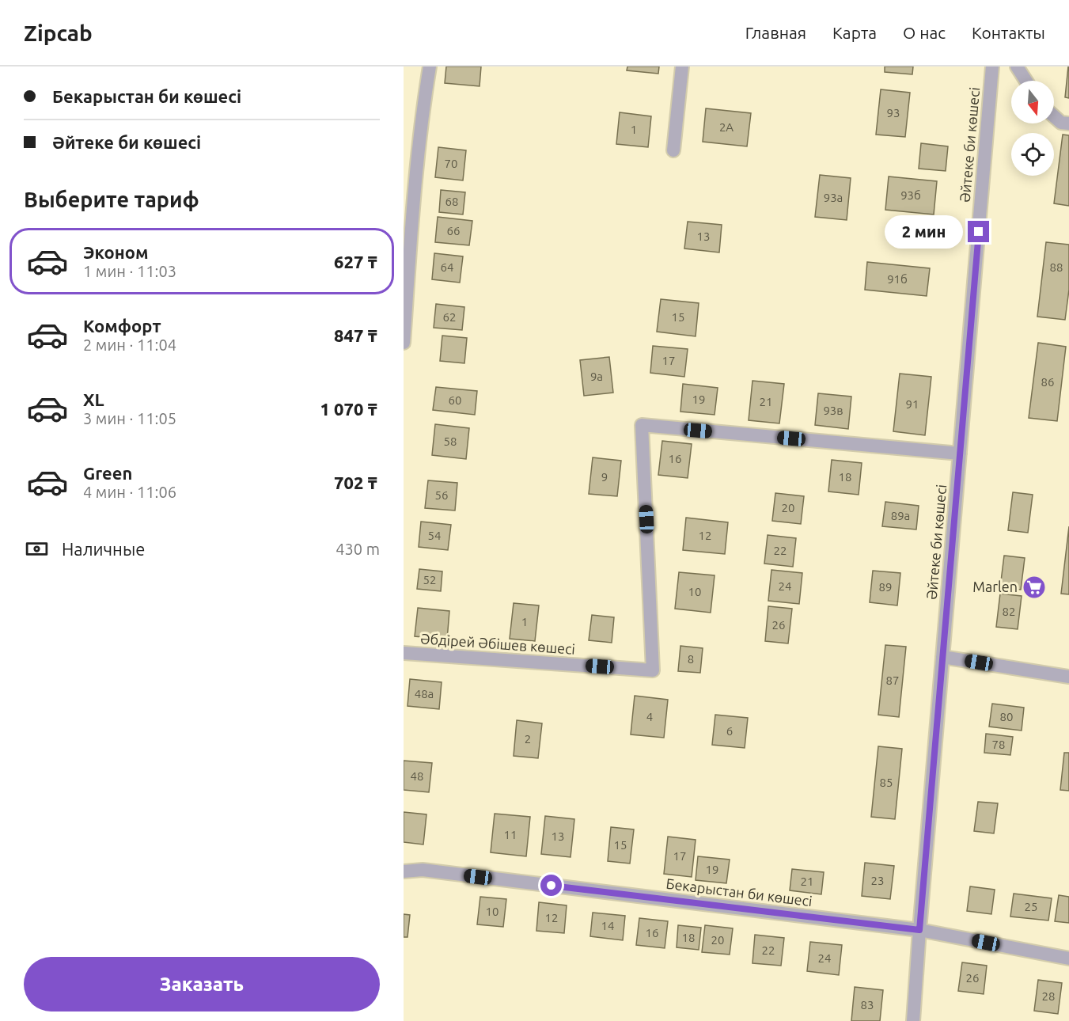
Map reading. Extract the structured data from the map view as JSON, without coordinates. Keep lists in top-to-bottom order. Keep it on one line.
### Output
{"streets":{"street":["Әйтеке би көшесі","Әбдірей Әбішев көшесі","Бекарыстан би көшесі"]},"crossings":[["Әйтеке би көшесі","Әбдірей Әбішев көшесі"],["Әйтеке би көшесі","Бекарыстан би көшесі"]],"places":{"supermarket":["Marlen"]},"house_numbers":["93","2А","1","70","93б","93а","68","66","13","64","88","91б","62","15","17","9а","86","19","60","21","91","93в","58","16","9","18","56","20","89а","54","12","22","52","24","89","10","82","1","26","8","87","48а","4","80","6","2","78","48","85","11","13","15","17","19","23","21","25","10","12","14","16","18","20","22","24","26","28","83"],"north":"bottom","page":{"header":"Zipcab","nav":["Главная","Карта","О нас","Контакты"],"banner":["Бекарыстан би көшесі","Әйтеке би көшесі"],"heading":"Выберите тариф","bubble":"2 мин","list":[{"name":"Эконом","note":"1 мин · 11:03","value":"627 ₸"},{"name":"Комфорт","note":"2 мин · 11:04","value":"847 ₸"},{"name":"XL","note":"3 мин · 11:05","value":"1 070 ₸"},{"name":"Green","note":"4 мин · 11:06","value":"702 ₸"}],"pay":["Наличные","430 m"],"buttons":"Заказать"}}
